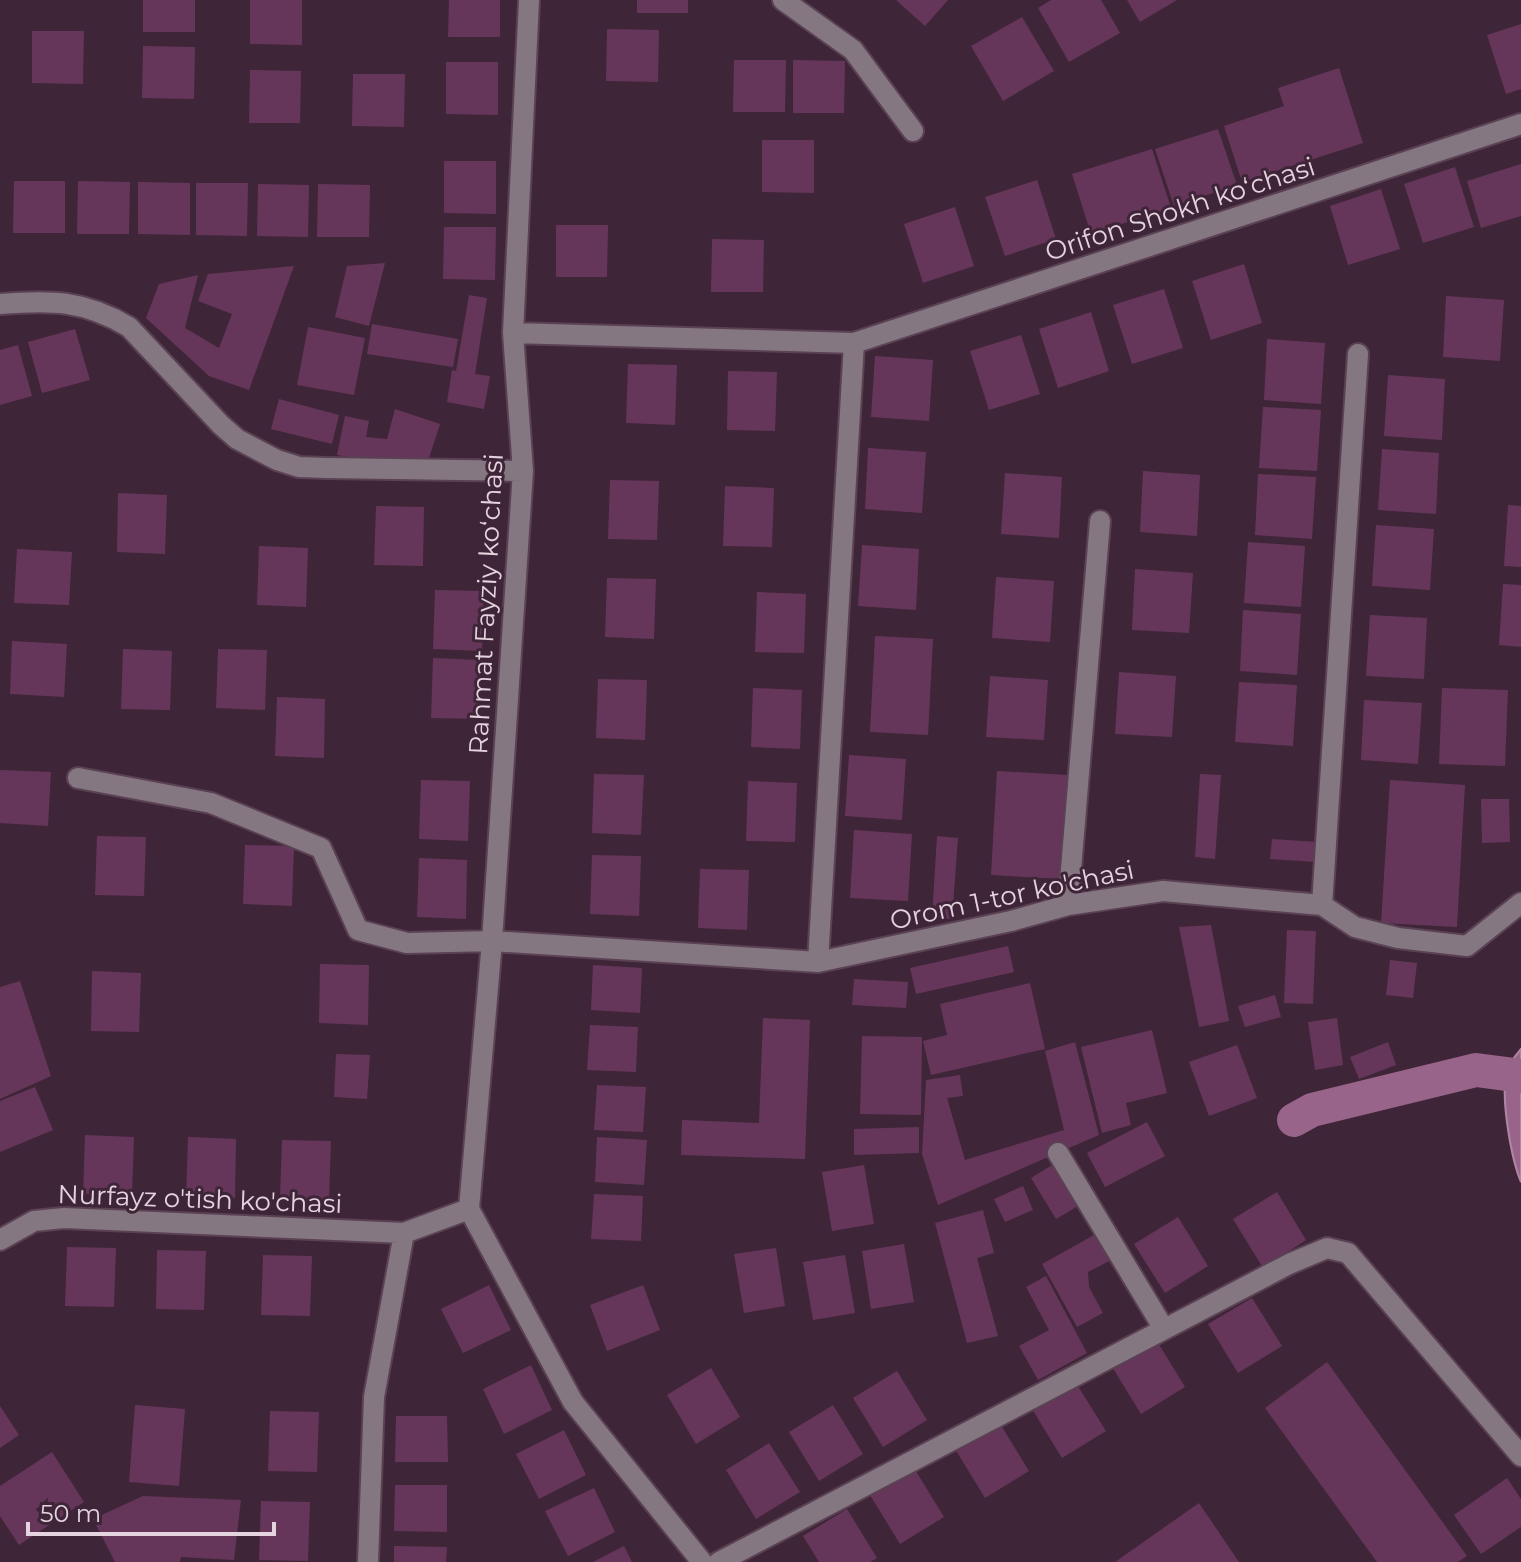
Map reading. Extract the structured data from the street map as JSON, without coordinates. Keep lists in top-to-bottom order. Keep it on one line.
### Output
{"streets":{"street":["Orifon Shokh koʻchasi","Rahmat Fayziy koʻchasi","Orom 1-tor ko'chasi","Nurfayz o'tish ko'chasi"]},"crossings":[["Orifon Shokh koʻchasi","Rahmat Fayziy koʻchasi"],["Rahmat Fayziy koʻchasi","Orom 1-tor ko'chasi"],["Rahmat Fayziy koʻchasi","Nurfayz o'tish ko'chasi"]],"scale_bar":"50 m"}
